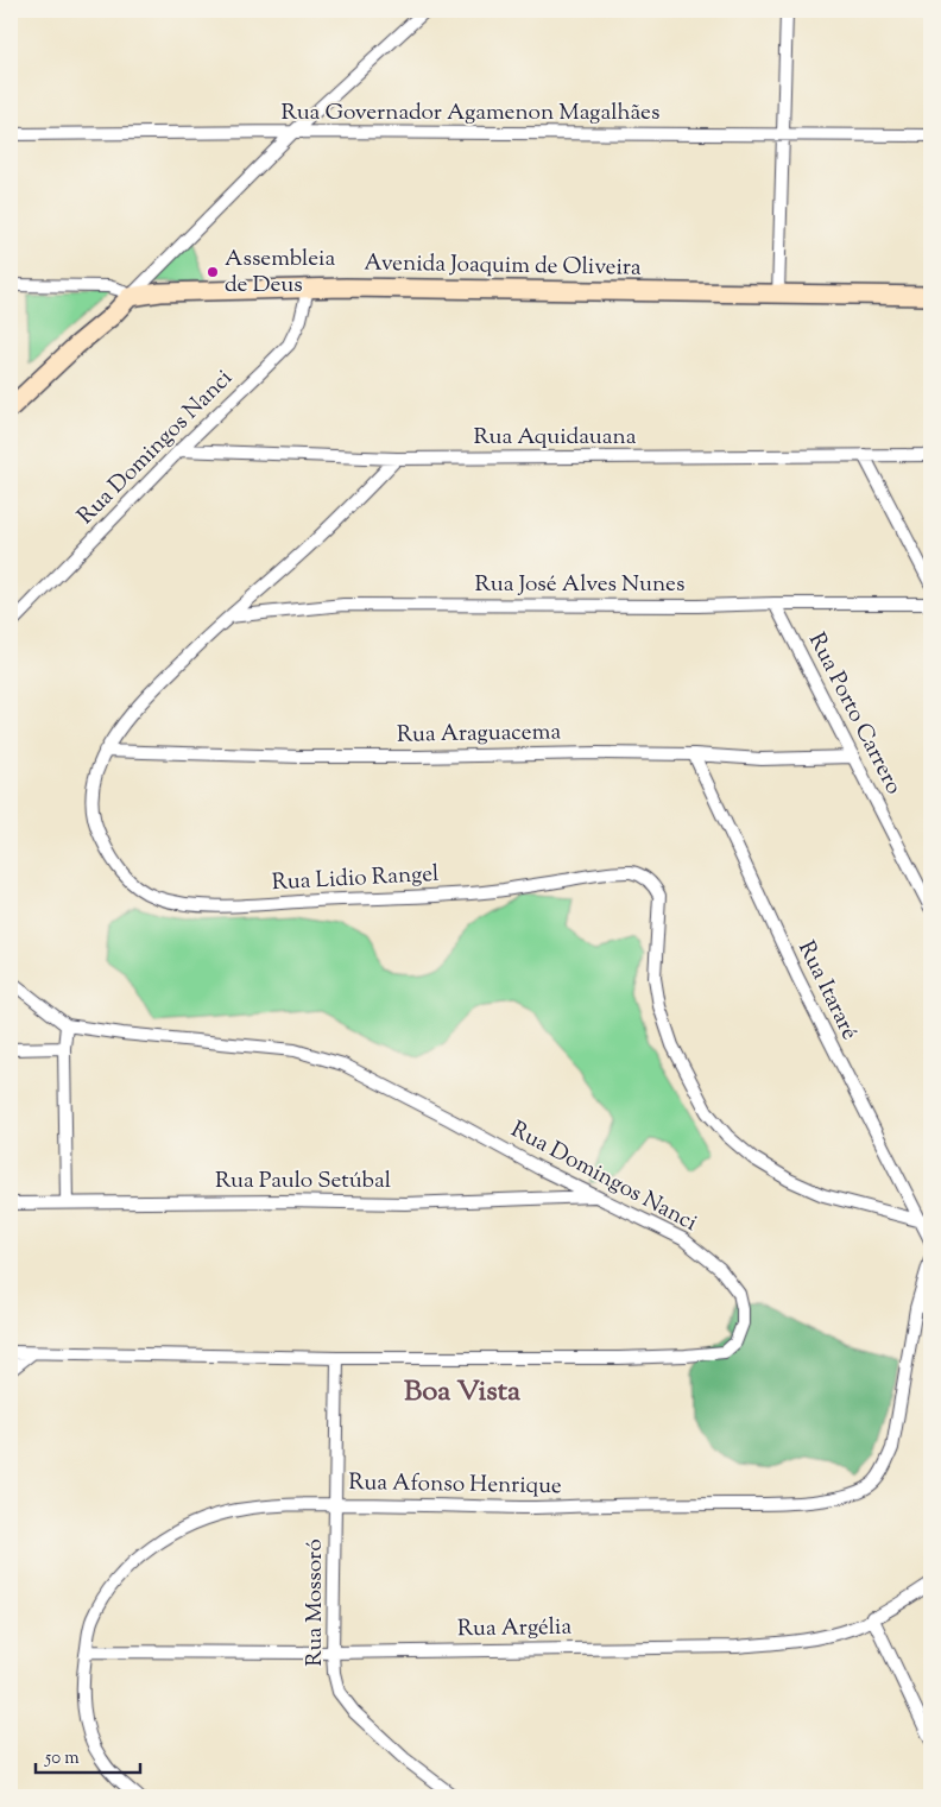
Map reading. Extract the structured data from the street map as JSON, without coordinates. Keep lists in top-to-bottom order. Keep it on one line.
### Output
{"streets":{"main road":["Avenida Joaquim de Oliveira"],"street":["Rua Governador Agamenon Magalhães","Rua Aquidauana","Rua Domingos Nanci","Rua José Alves Nunes","Rua Porto Carrero","Rua Araguacema","Rua Lidio Rangel","Rua Itararé","Rua Paulo Setúbal","Rua Afonso Henrique","Rua Mossoró","Rua Argélia"]},"crossings":[["Avenida Joaquim de Oliveira","Rua Domingos Nanci"],["Rua Aquidauana","Rua Domingos Nanci"],["Rua Aquidauana","Rua Lidio Rangel"],["Rua Domingos Nanci","Rua Paulo Setúbal"],["Rua Domingos Nanci","Rua Mossoró"],["Rua José Alves Nunes","Rua Porto Carrero"],["Rua José Alves Nunes","Rua Lidio Rangel"],["Rua Porto Carrero","Rua Araguacema"],["Rua Araguacema","Rua Lidio Rangel"],["Rua Araguacema","Rua Itararé"],["Rua Lidio Rangel","Rua Itararé"],["Rua Afonso Henrique","Rua Mossoró"],["Rua Afonso Henrique","Rua Argélia"],["Rua Mossoró","Rua Argélia"]],"districts":["Boa Vista"],"places":["Assembleia de Deus"],"scale_bar":"50 m"}
